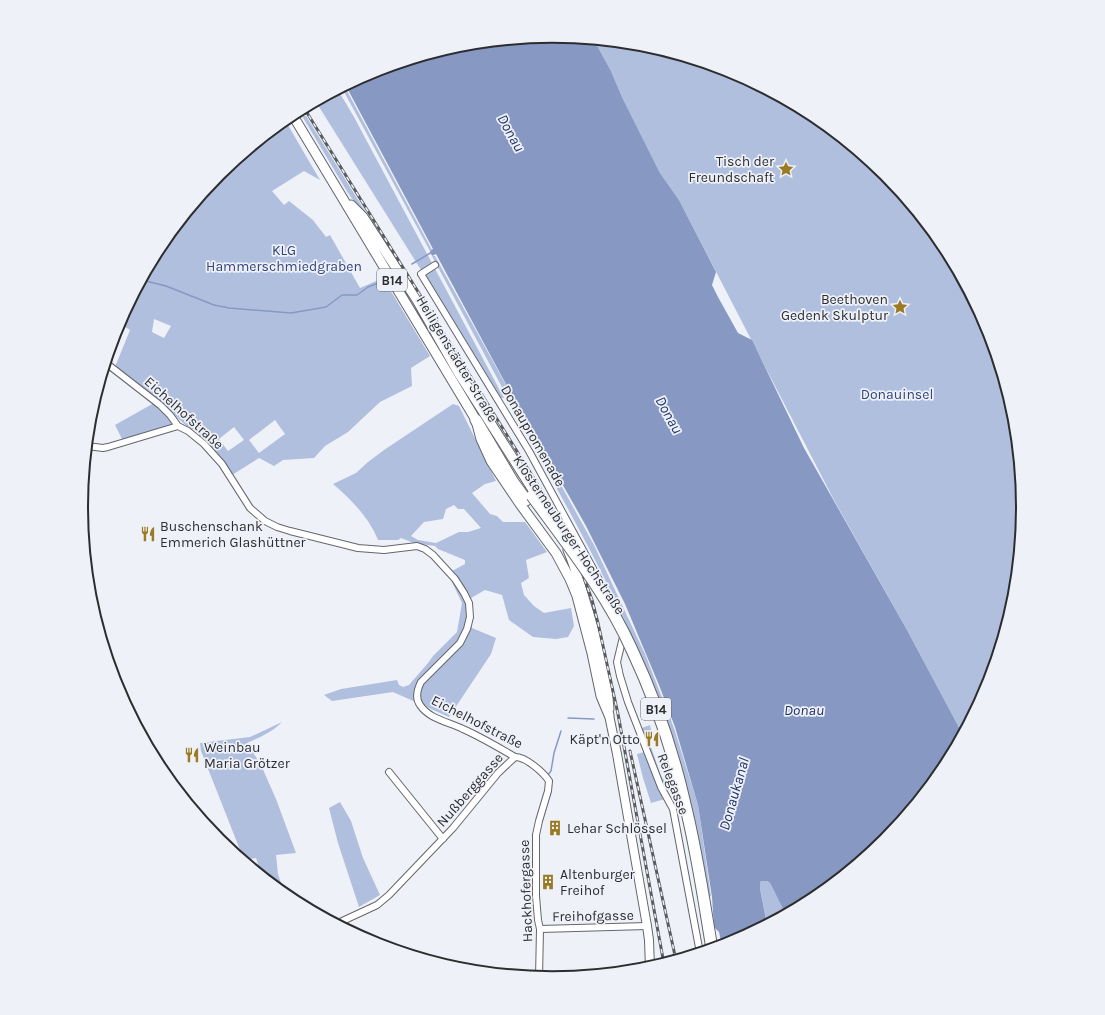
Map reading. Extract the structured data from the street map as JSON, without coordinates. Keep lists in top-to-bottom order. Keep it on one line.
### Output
{"streets":{"highway":["B14","Heiligenstädter Straße","Klosterneuburger Hochstraße"],"street":["Eichelhofstraße","Donaupromenade","Relegasse","Nußberggasse","Hackhofergasse","Freihofgasse"]},"crossings":[["Heiligenstädter Straße","Klosterneuburger Hochstraße"],["Eichelhofstraße","Nußberggasse"],["Eichelhofstraße","Hackhofergasse"],["Donaupromenade","Relegasse"],["Hackhofergasse","Freihofgasse"]],"water":["Donau","Donaukanal"],"parks":["KLG Hammerschmiedgraben","Donauinsel"],"places":{"place":["Tisch der Freundschaft","Beethoven Gedenk Skulptur"],"restaurant":["Buschenschank Emmerich Glashüttner","Käpt'n Otto","Weinbau Maria Grötzer"],"building":["Lehar Schlössel","Altenburger Freihof"]}}
